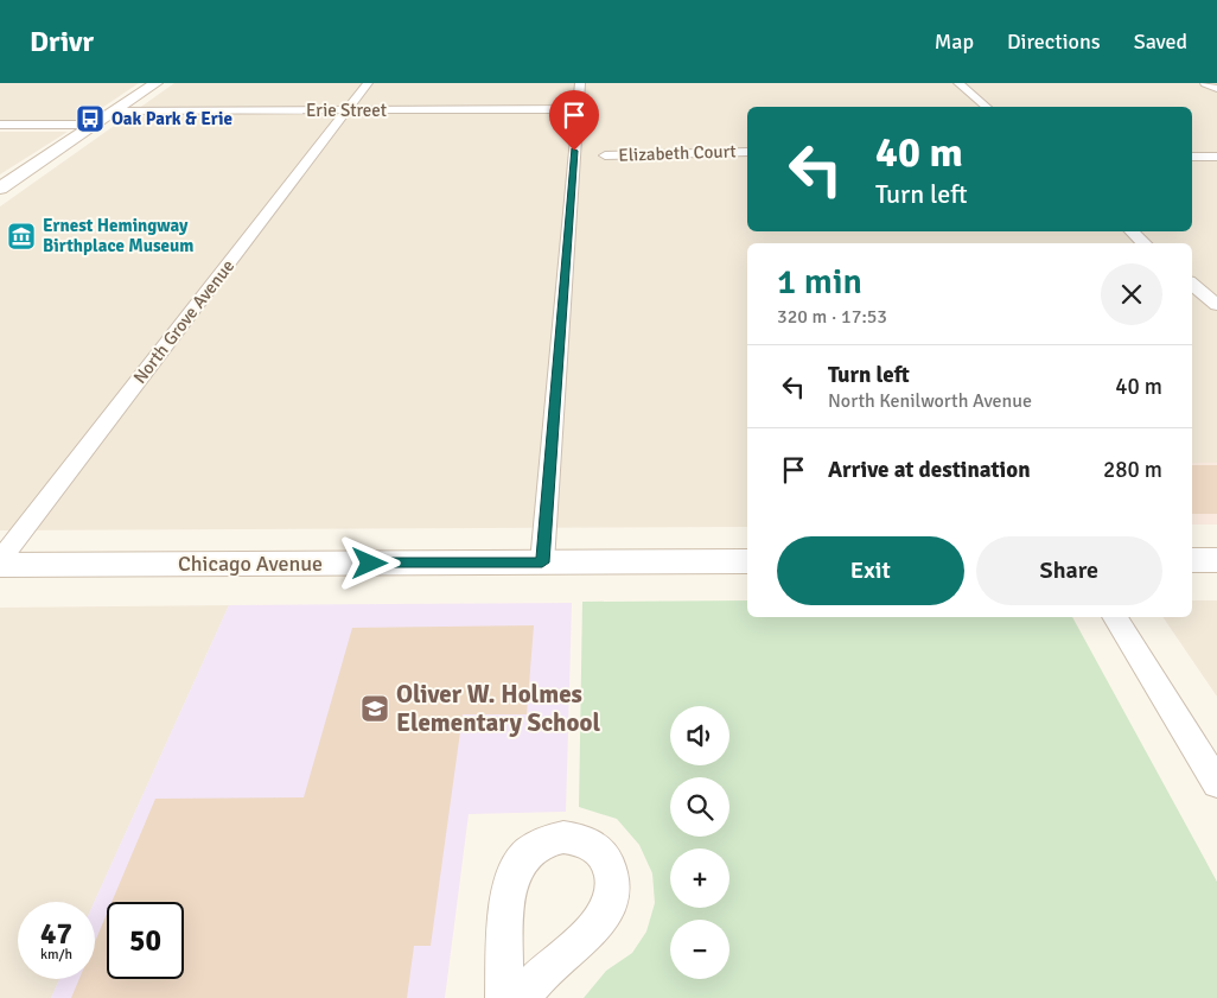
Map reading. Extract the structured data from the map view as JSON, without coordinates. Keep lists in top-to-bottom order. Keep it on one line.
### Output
{"streets":{"main road":["Chicago Avenue"],"street":["Erie Street","Elizabeth Court","North Grove Avenue"]},"crossings":[["Erie Street","North Grove Avenue"]],"places":{"bus stop":["Oak Park & Erie"],"museum":["Ernest Hemingway Birthplace Museum"],"school or university":["Oliver W. Holmes Elementary School"]},"page":{"header":"Drivr","nav":["Map","Directions","Saved"],"turn":["40 m","Turn left"],"heading":["1 min","320 m · 17:53"],"list":[{"name":"Turn left","note":"North Kenilworth Avenue","value":"40 m"},{"name":"Arrive at destination","value":"280 m"}],"buttons":["Exit","Share"],"map_buttons":["+","−"],"speed":"47 km/h","limit":"50"}}
